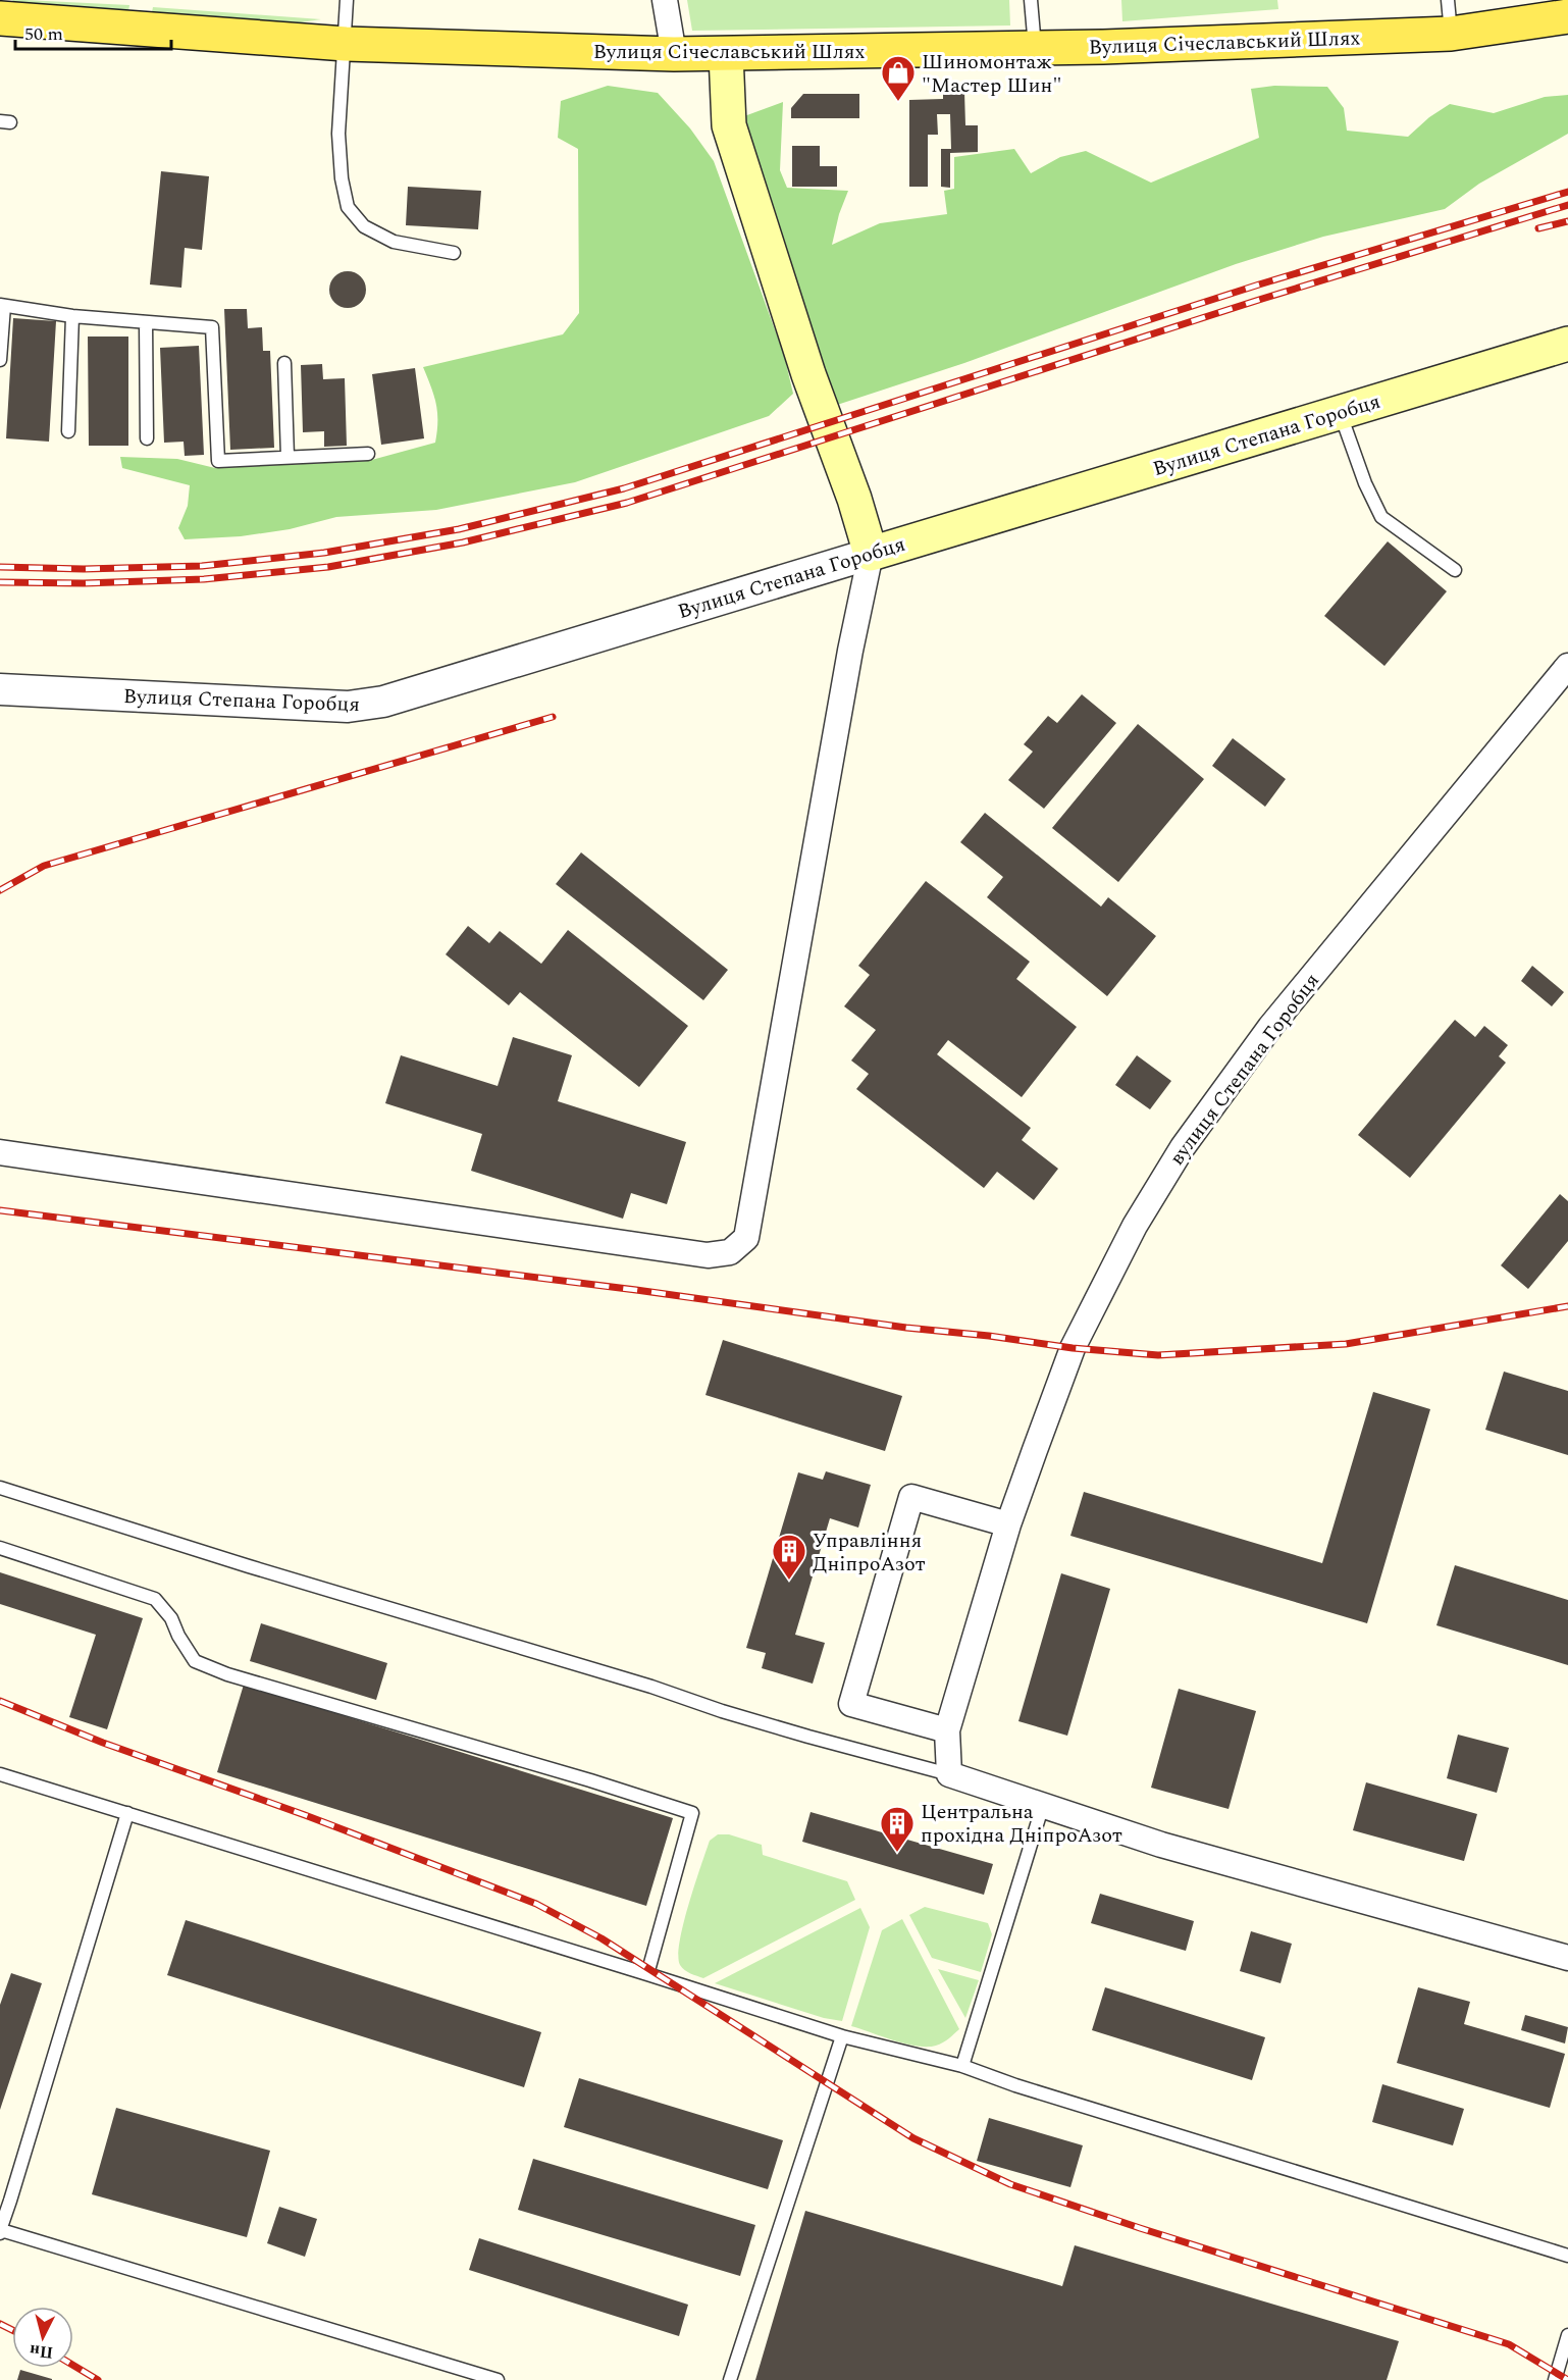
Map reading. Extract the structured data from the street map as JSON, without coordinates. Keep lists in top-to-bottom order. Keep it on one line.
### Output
{"streets":{"main road":["Вулиця Січеславський Шлях","Вулиця Степана Горобця"],"street":["вулиця Степана Горобця"]},"places":{"shop":["Шиномонтаж \"Мастер Шин\""],"building":["Управління ДніпроАзот","Центральна прохідна ДніпроАзот"]},"scale_bar":"50 m","north":"bottom"}
